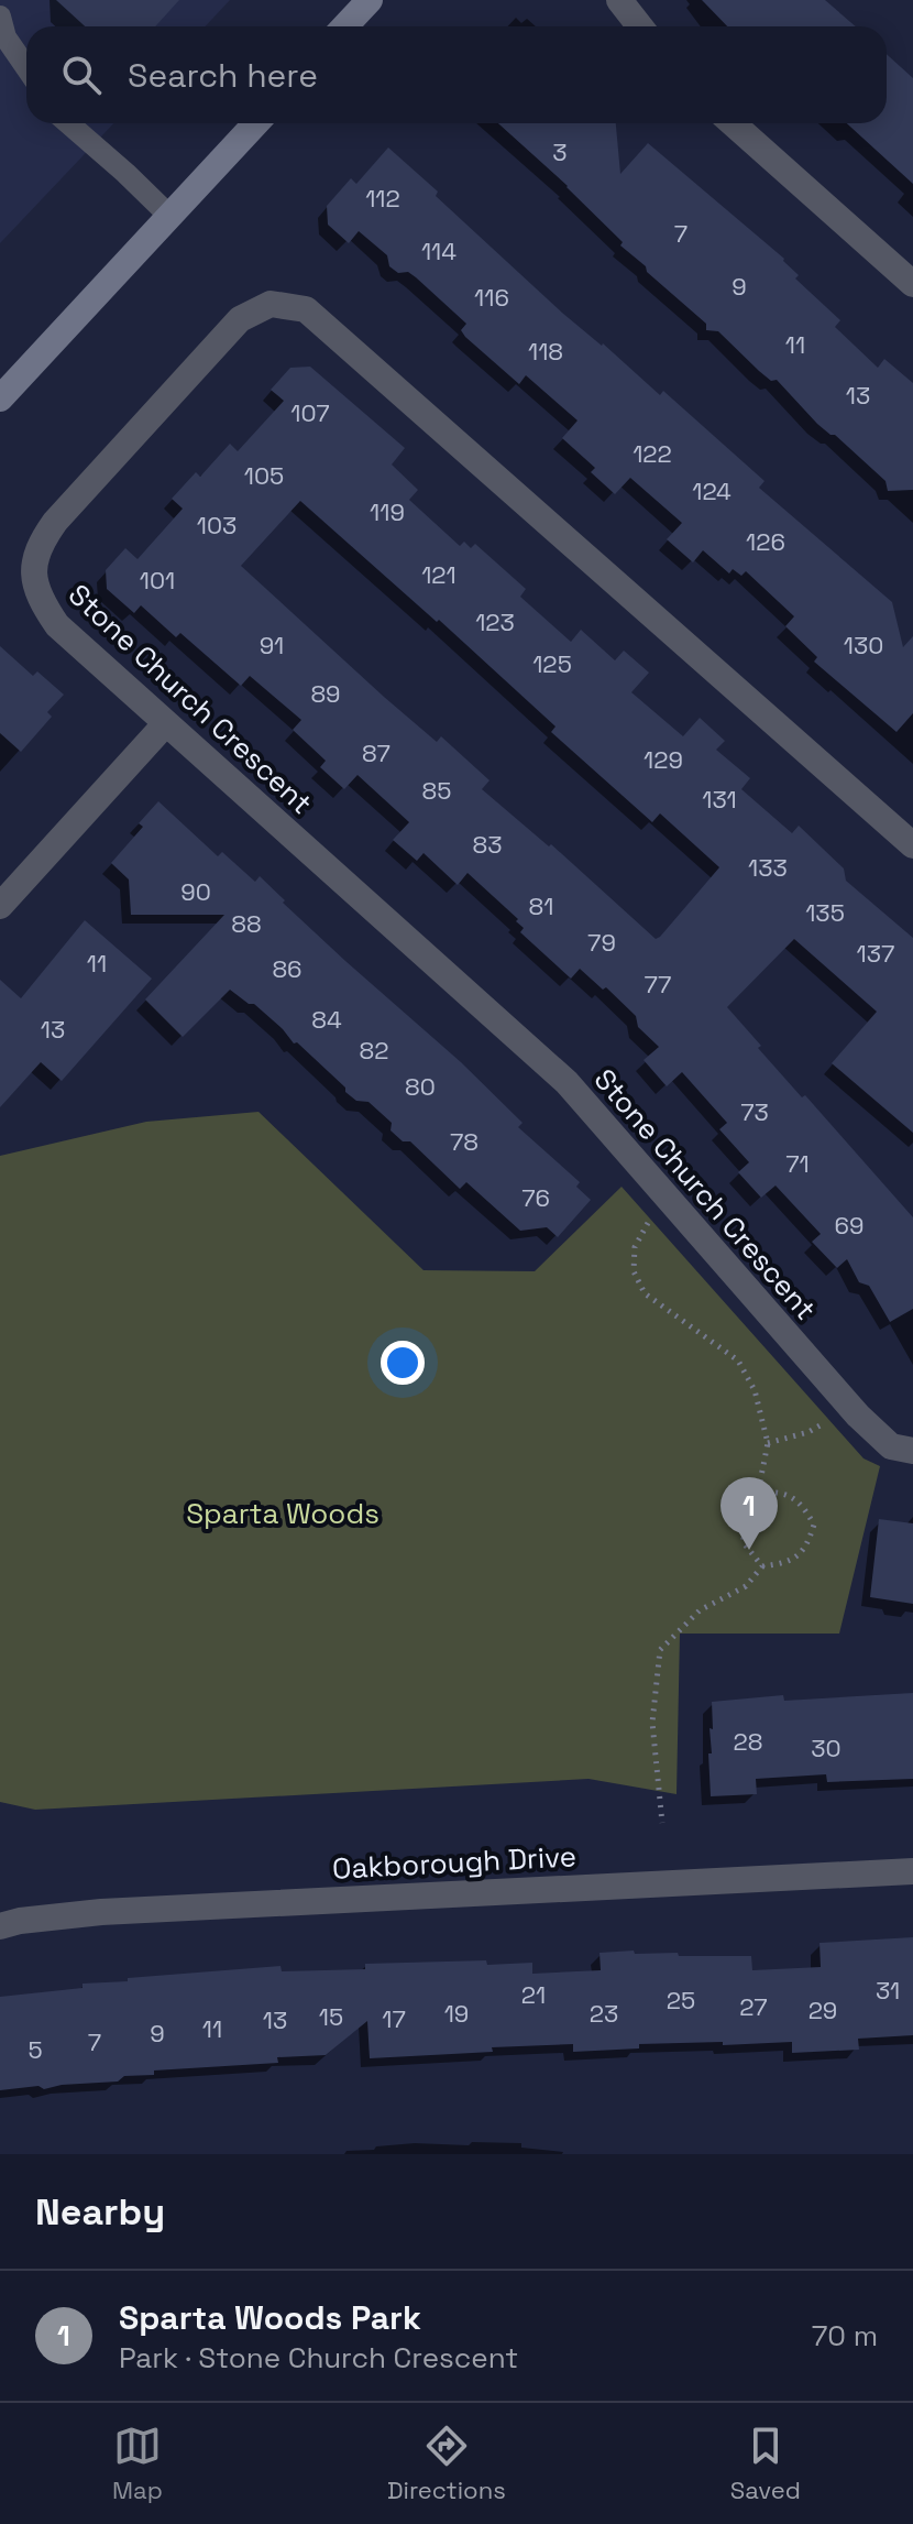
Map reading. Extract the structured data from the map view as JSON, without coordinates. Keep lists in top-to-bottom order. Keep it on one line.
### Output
{"streets":{"street":["Stone Church Crescent","Oakborough Drive"]},"parks":["Sparta Woods"],"house_numbers":["3","112","7","114","9","116","11","118","13","107","122","105","124","119","103","126","121","101","123","91","130","125","89","87","129","85","131","83","133","90","81","135","88","79","137","11","86","77","84","13","82","80","73","78","71","76","69","28","30","31","21","25","27","29","19","23","15","17","13","11","9","7","5"],"page":{"search":"Search here","pins":"1","heading":"Nearby","list":[{"mark":"1","name":"Sparta Woods Park","note":"Park · Stone Church Crescent","value":"70 m"}],"nav":["Map","Directions","Saved"]}}
